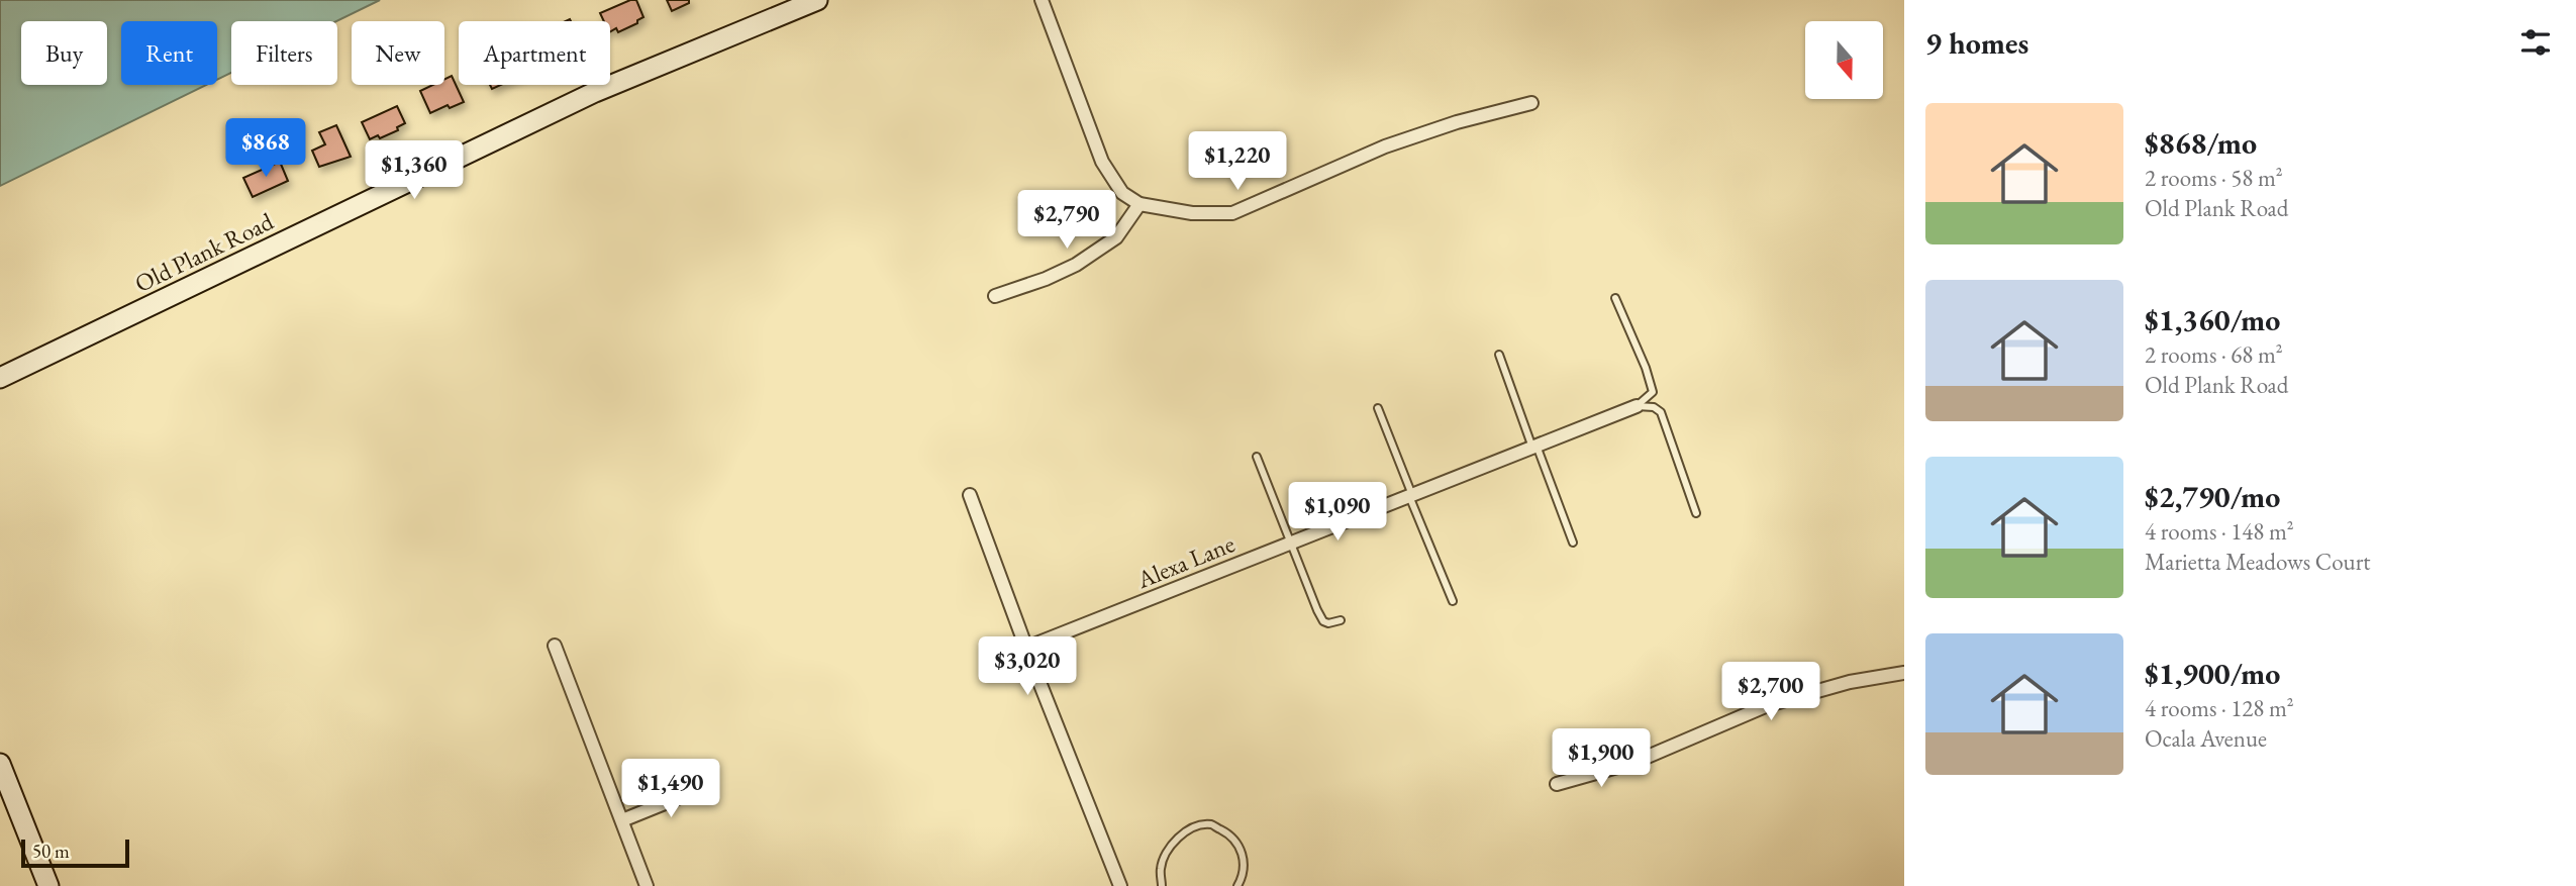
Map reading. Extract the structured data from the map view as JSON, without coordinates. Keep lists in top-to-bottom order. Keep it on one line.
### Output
{"streets":{"street":["Old Plank Road","Alexa Lane"]},"scale_bar":"50 m","north":"bottom","page":{"heading":"9 homes","chip":["Buy","Rent","Filters","New","Apartment"],"list":[{"name":"$868/mo","note":"2 rooms · 58 m² · Old Plank Road"},{"name":"$1,360/mo","note":"2 rooms · 68 m² · Old Plank Road"},{"name":"$2,790/mo","note":"4 rooms · 148 m² · Marietta Meadows Court"},{"name":"$1,900/mo","note":"4 rooms · 128 m² · Ocala Avenue"}],"price":["$868","$1,220","$1,360","$2,790","$1,090","$3,020","$2,700","$1,900","$1,490"],"scale":"50 m"}}
